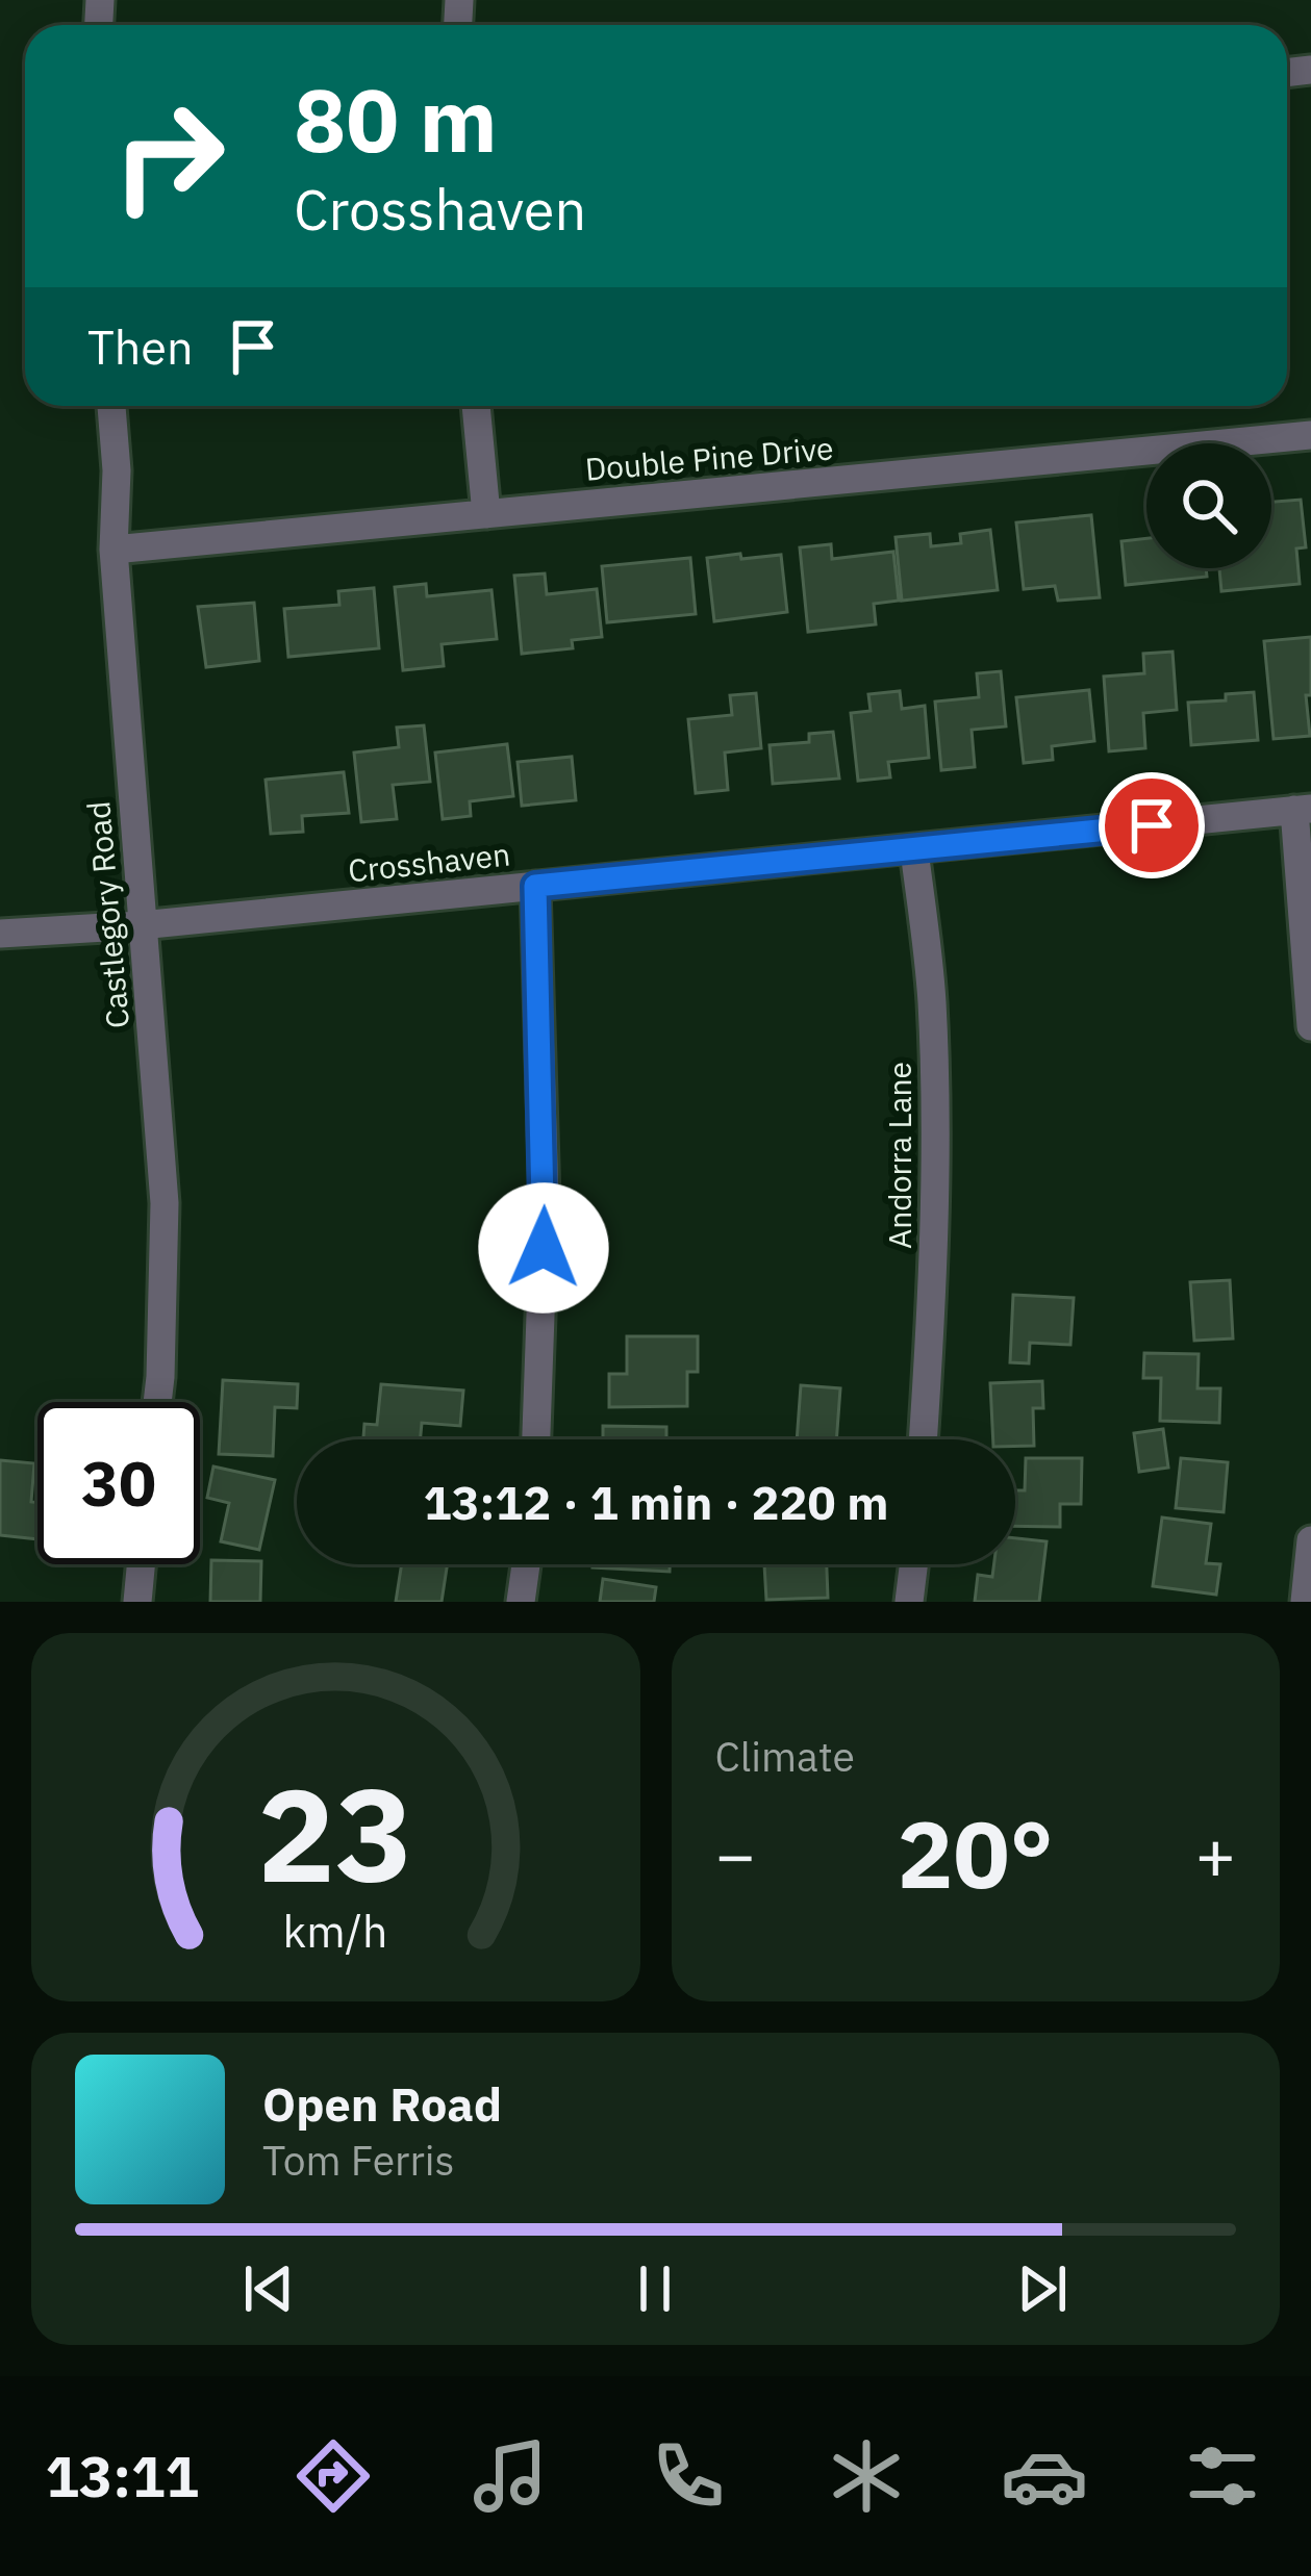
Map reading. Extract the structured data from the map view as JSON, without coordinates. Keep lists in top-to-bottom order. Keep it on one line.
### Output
{"streets":{"street":["Double Pine Drive","Crosshaven","Castlegory Road","Andorra Lane"]},"crossings":[["Double Pine Drive","Castlegory Road"],["Crosshaven","Castlegory Road"],["Crosshaven","Andorra Lane"]],"page":{"turn":["80 m","Crosshaven"],"then":"Then","limit":"30","trip":"13:12 · 1 min · 220 m","tile":"Climate","heat":["−","20°","+"],"song":["Open Road","Tom Ferris"],"tabs":"13:11","gauge":["23","km/h"]}}
